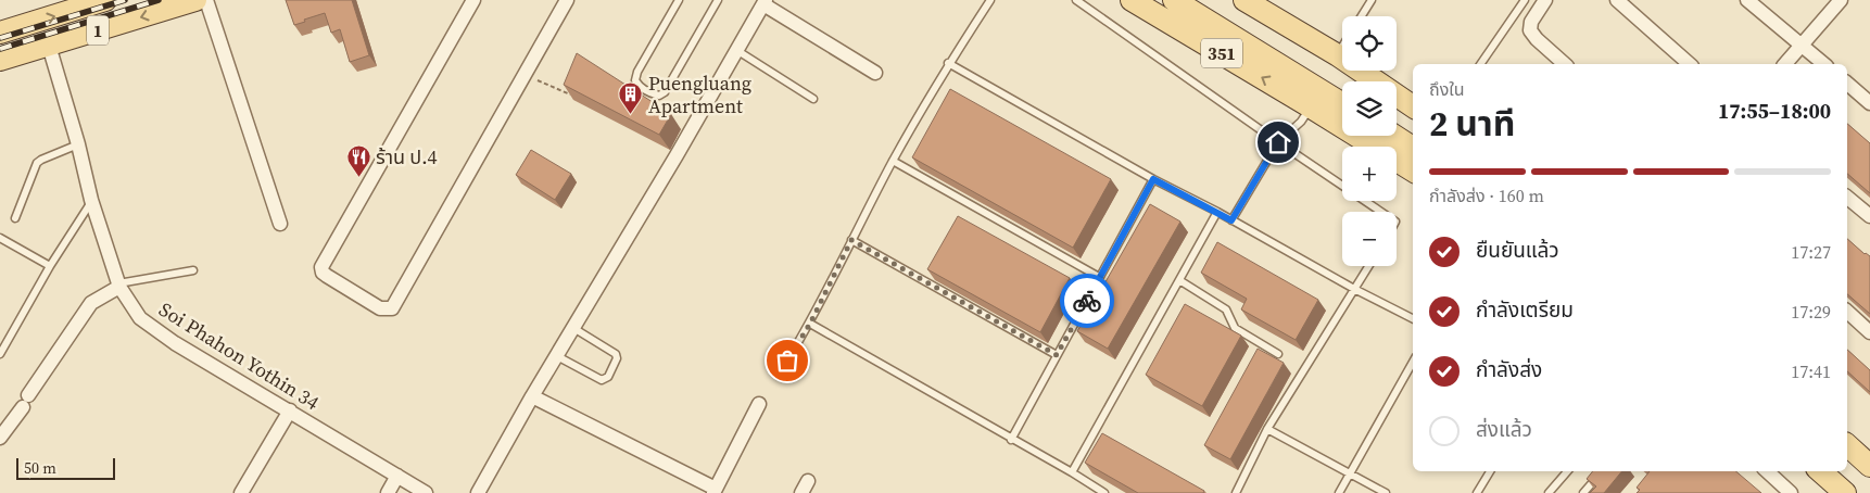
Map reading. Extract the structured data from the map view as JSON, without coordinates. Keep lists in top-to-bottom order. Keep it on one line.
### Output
{"streets":{"main road":["1","351"],"street":["Soi Phahon Yothin 34"]},"crossings":[["1","Soi Phahon Yothin 34"]],"places":{"building":["Puengluang Apartment"],"restaurant":["ร้าน ป.4"]},"scale_bar":"50 m","page":{"map_buttons":["+","−"],"heading":["2 นาที","ถึงใน","17:55–18:00"],"bar":"กำลังส่ง · 160 m","list":[["ยืนยันแล้ว","17:27"],["กำลังเตรียม","17:29"],["กำลังส่ง","17:41"],"ส่งแล้ว"],"scale":"50 m"}}
